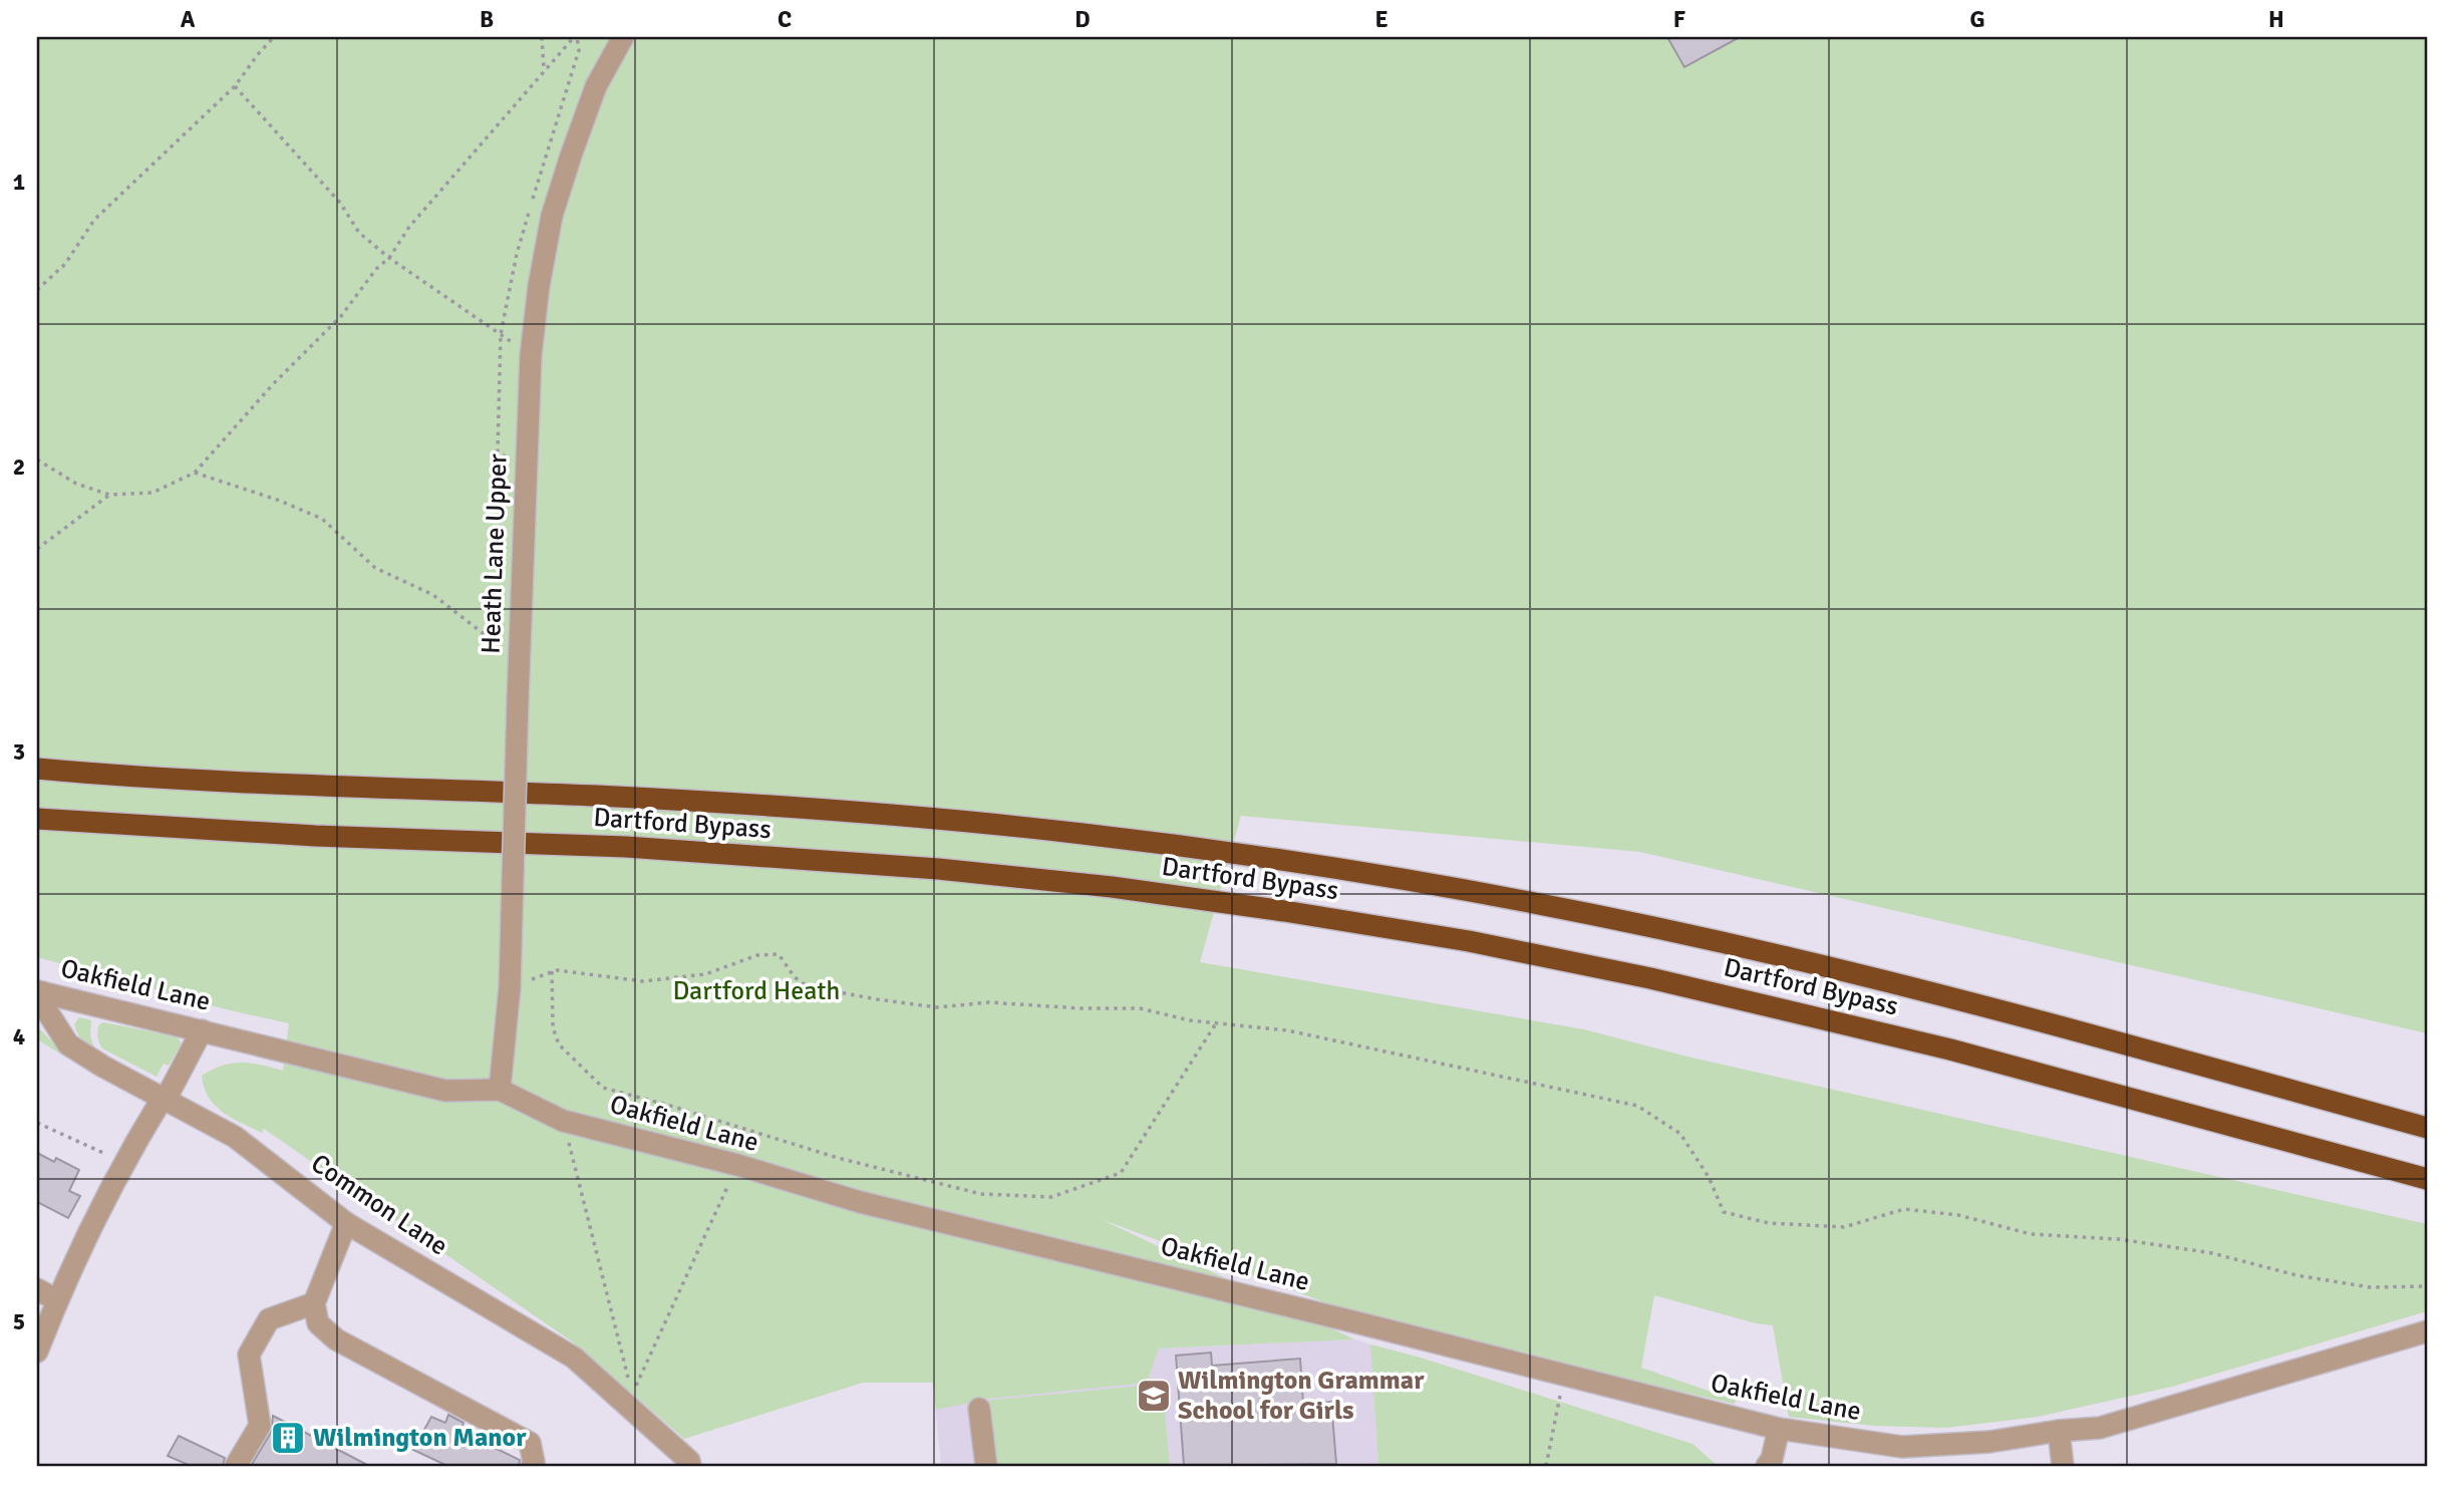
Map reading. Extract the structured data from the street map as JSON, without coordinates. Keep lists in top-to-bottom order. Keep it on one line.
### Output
{"streets":{"highway":["Dartford Bypass"],"street":["Heath Lane Upper","Oakfield Lane","Common Lane"]},"crossings":[["Heath Lane Upper","Oakfield Lane"],["Oakfield Lane","Common Lane"]],"parks":["Dartford Heath"],"places":{"school or university":["Wilmington Grammar School for Girls"],"building":["Wilmington Manor"]},"grid":{"columns":["A","B","C","D","E","F","G","H"],"rows":["1","2","3","4","5"]}}
